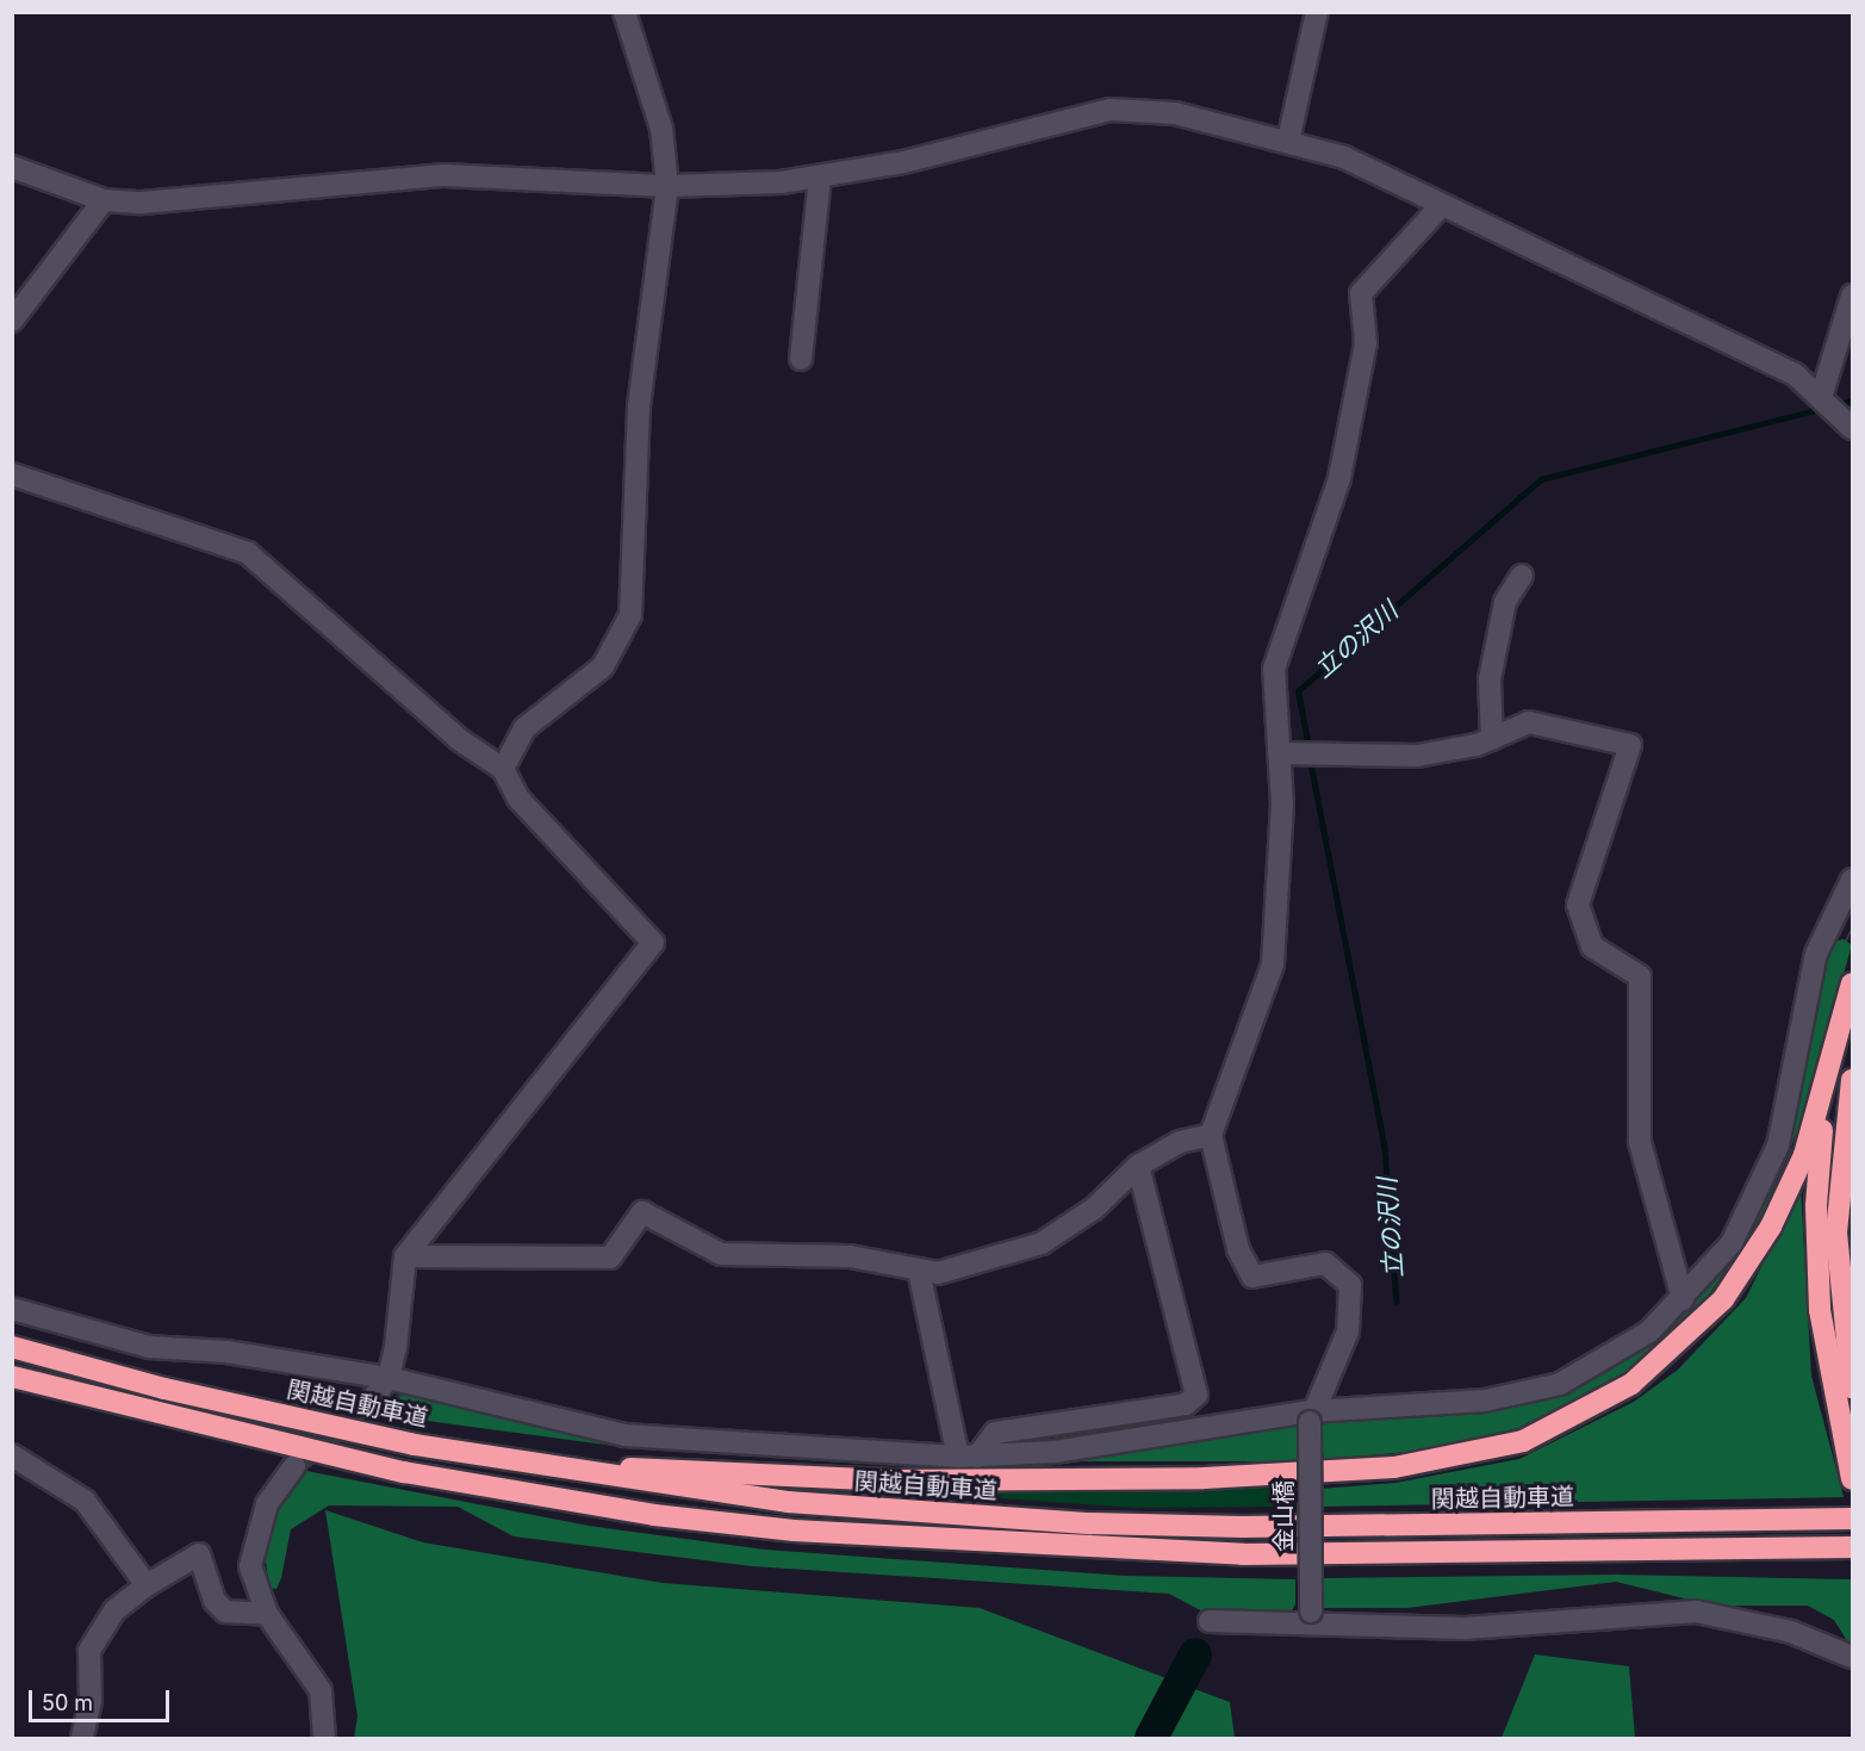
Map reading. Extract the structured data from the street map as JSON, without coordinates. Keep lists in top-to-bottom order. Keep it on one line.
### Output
{"streets":{"highway":["関越自動車道"],"street":["金山橋"]},"water":["立の沢川"],"scale_bar":"50 m"}
